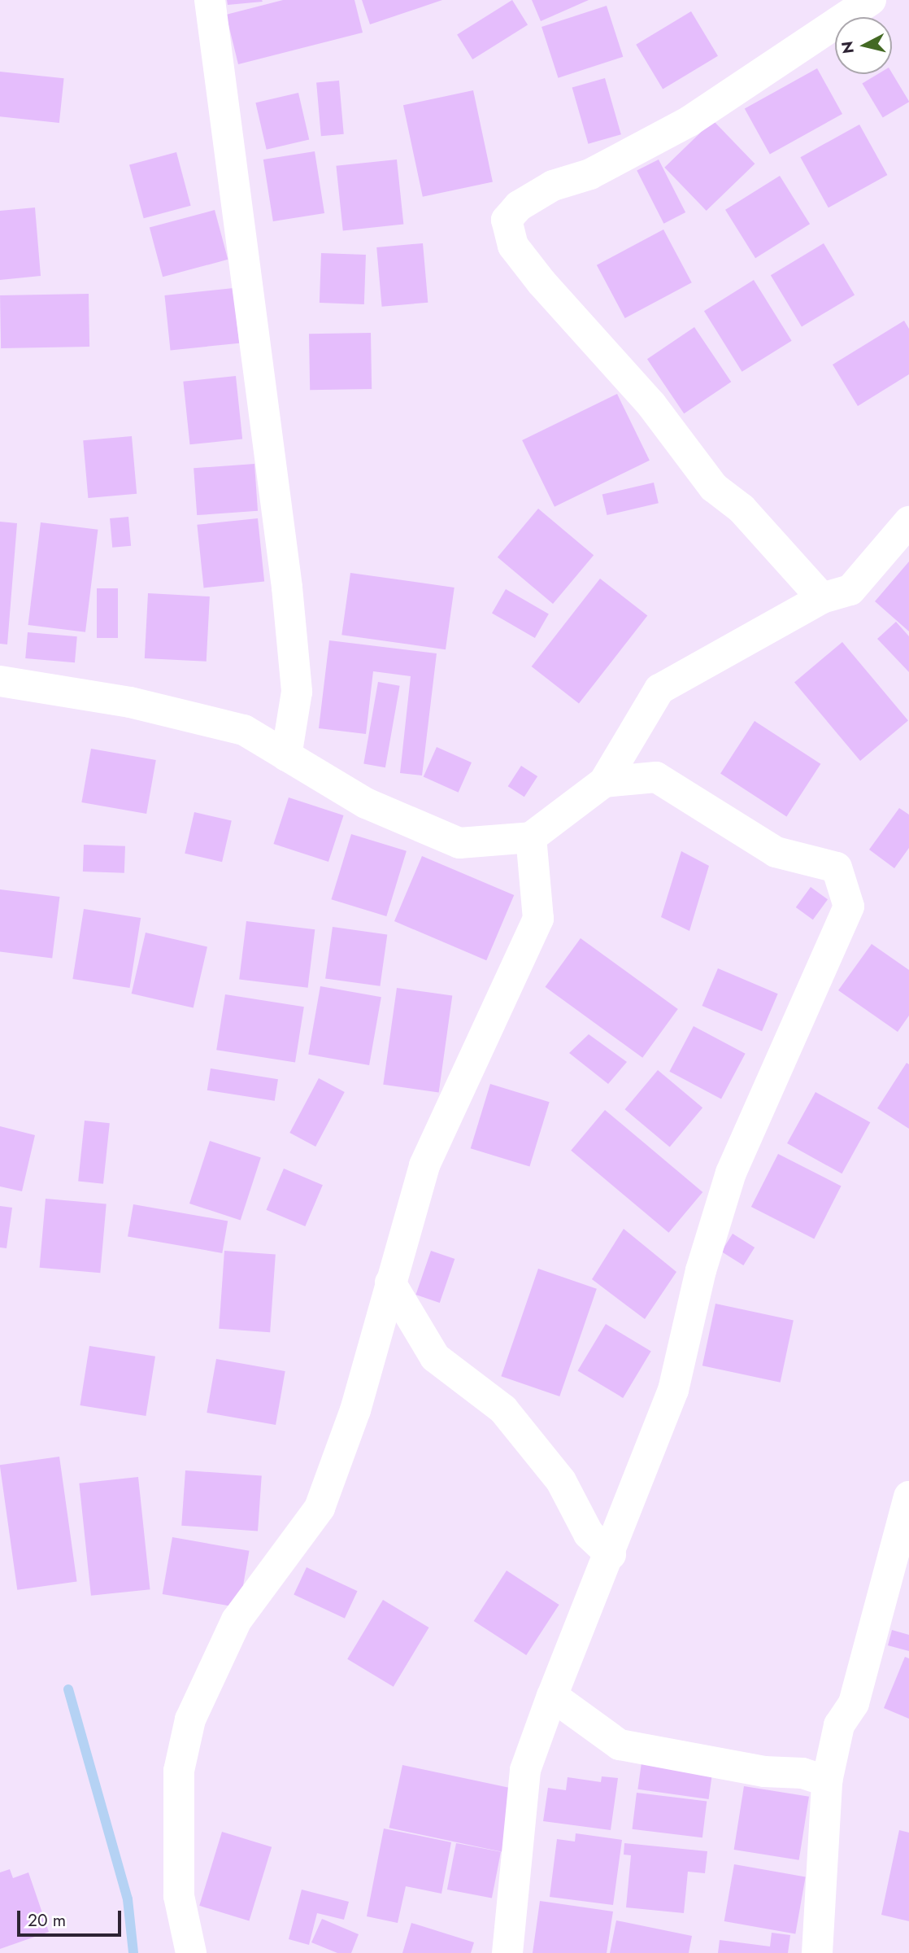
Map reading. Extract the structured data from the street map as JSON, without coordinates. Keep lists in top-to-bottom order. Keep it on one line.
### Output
{"scale_bar":"20 m","north":"left"}
